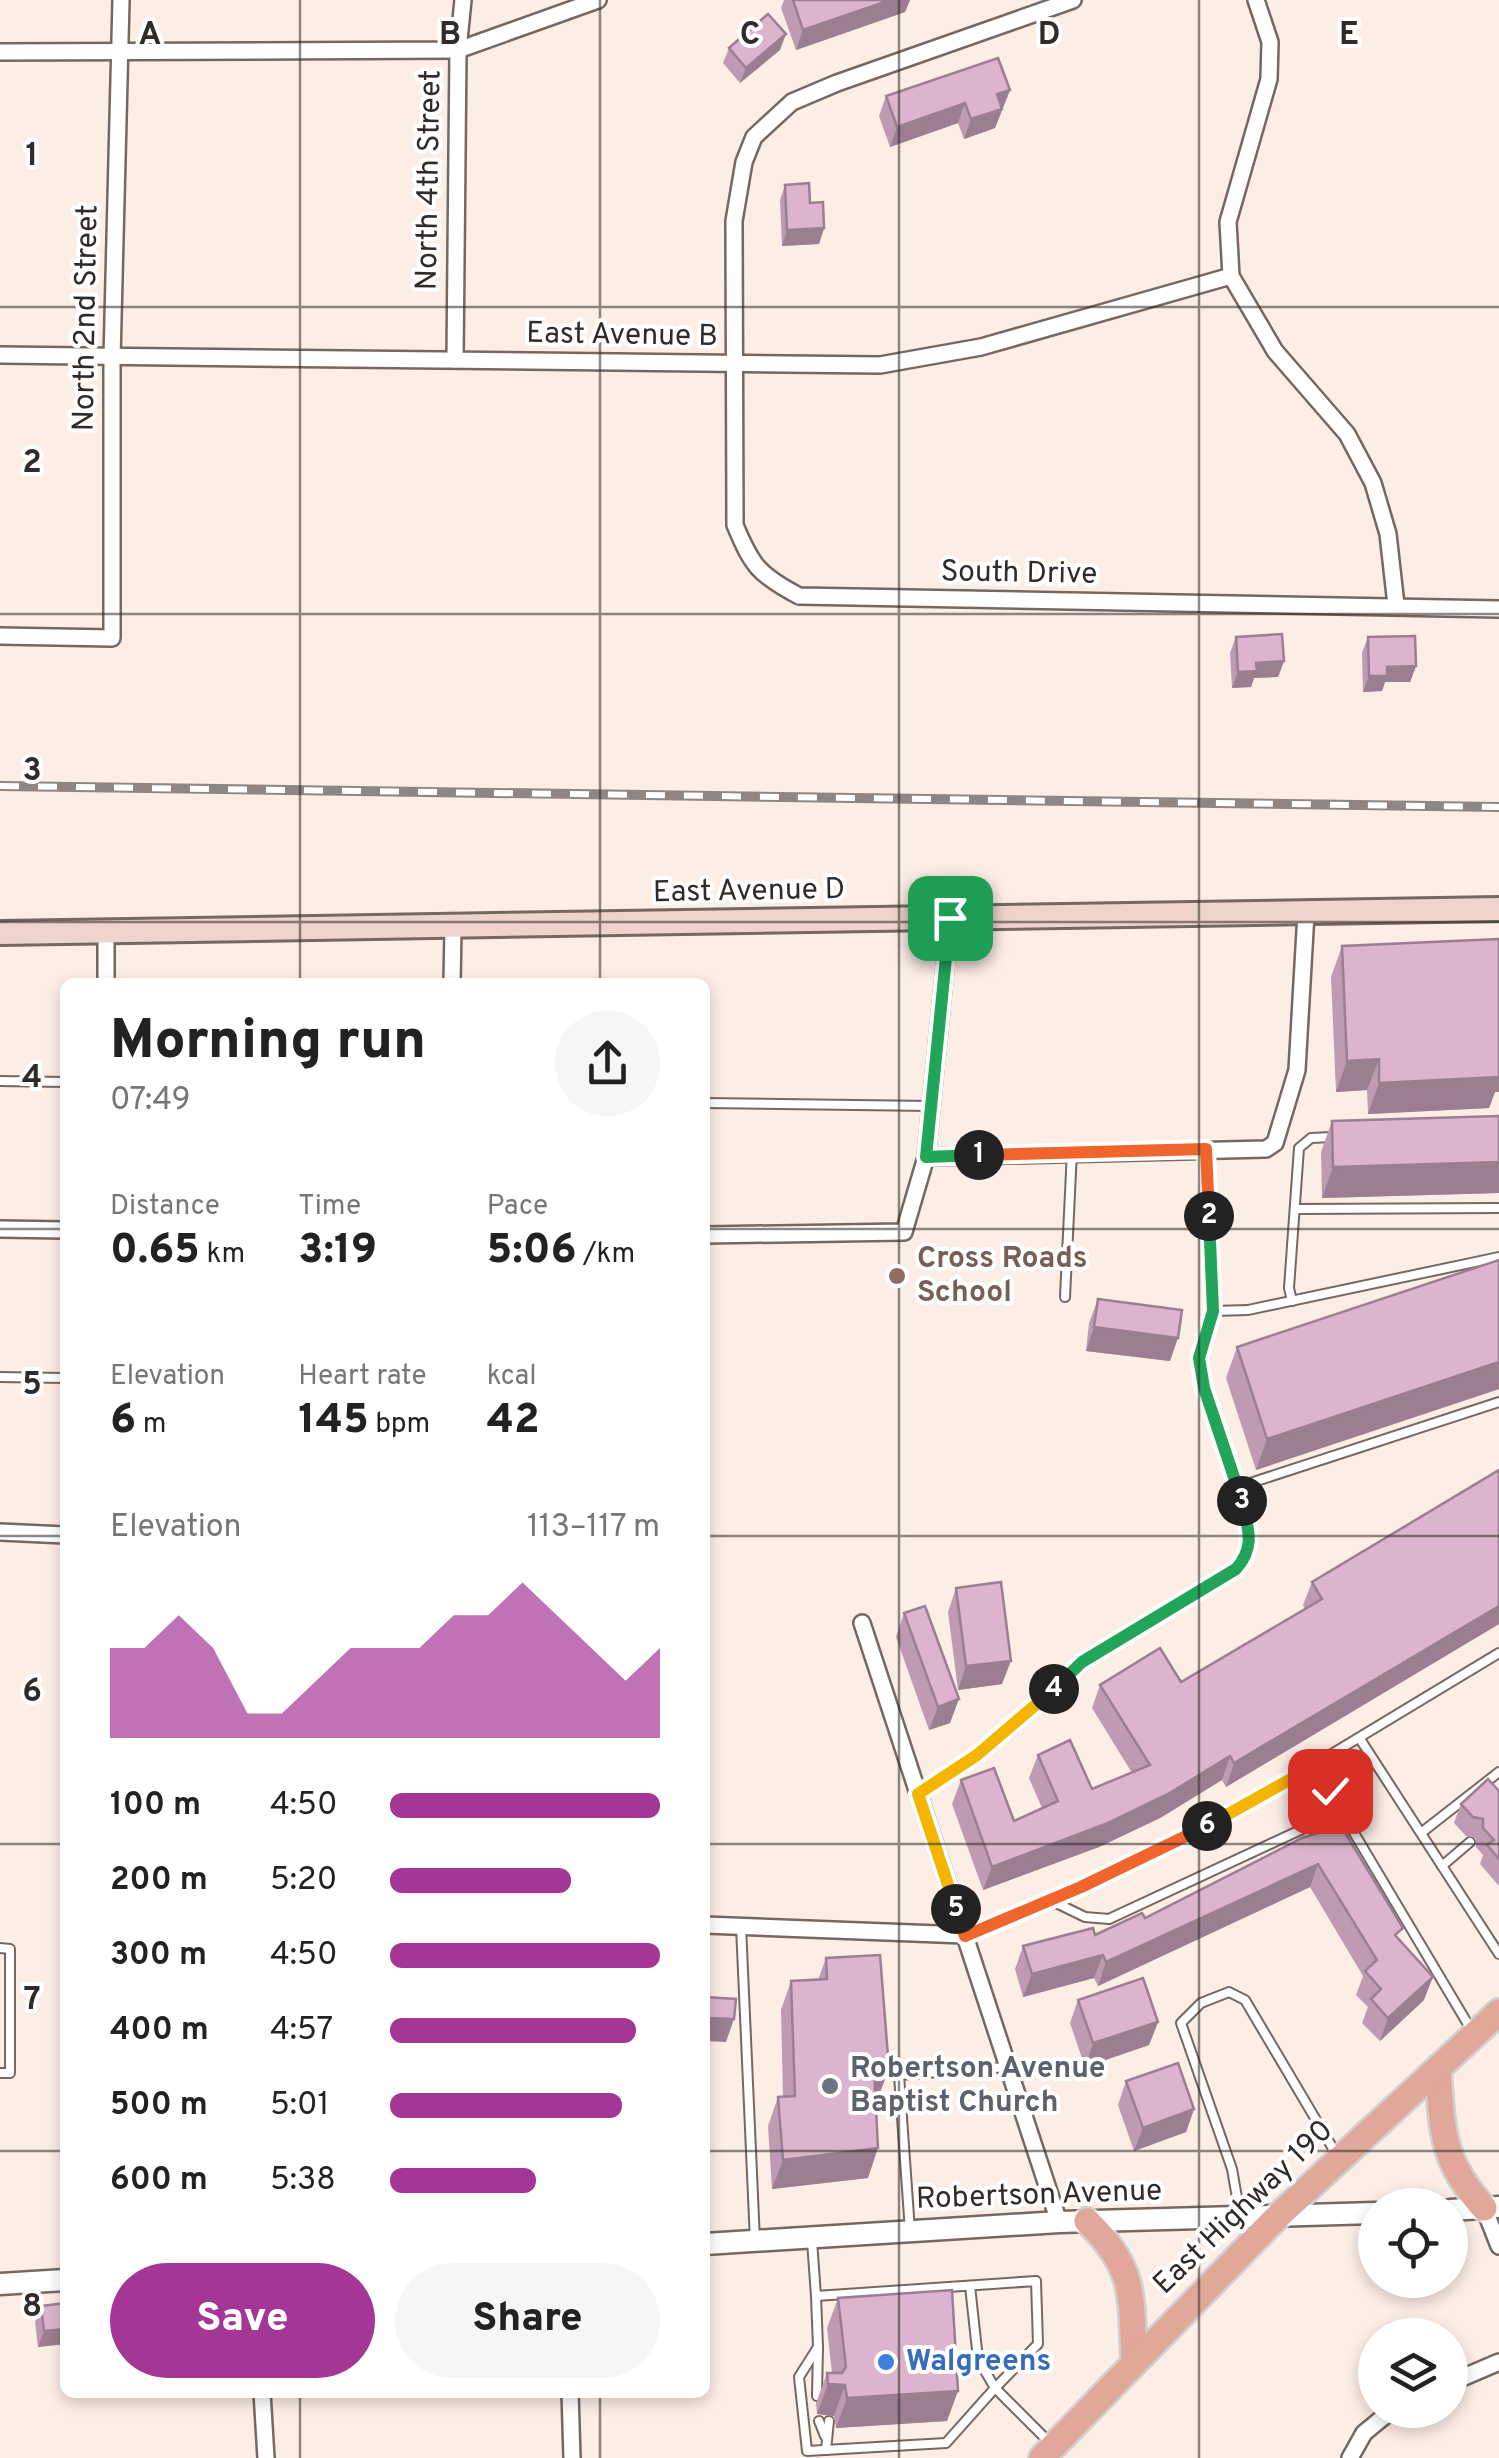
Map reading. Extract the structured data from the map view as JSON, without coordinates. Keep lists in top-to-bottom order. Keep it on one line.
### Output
{"streets":{"main road":["East Avenue D","East Highway 190"],"street":["North 4th Street","North 2nd Street","East Avenue B","South Drive","Robertson Avenue"]},"crossings":[["North 4th Street","East Avenue B"],["North 2nd Street","East Avenue B"],["East Avenue B","South Drive"],["Robertson Avenue","East Highway 190"]],"places":["Cross Roads School","Robertson Avenue Baptist Church","Walgreens"],"page":{"heading":["Morning run","07:49"],"pins":["1","2","3","4","6","5"],"stats":[["Distance","0.65 km"],["Time","3:19"],["Pace","5:06 /km"],["Elevation","6 m"],["Heart rate","145 bpm"],["kcal","42"]],"chart":["Elevation","113–117 m"],"list":[{"name":"100 m","note":"4:50"},{"name":"200 m","note":"5:20"},{"name":"300 m","note":"4:50"},{"name":"400 m","note":"4:57"},{"name":"500 m","note":"5:01"},{"name":"600 m","note":"5:38"}],"buttons":["Save","Share"]},"grid":{"columns":["A","B","C","D","E"],"rows":["1","2","3","4","5","6","7","8"]}}
